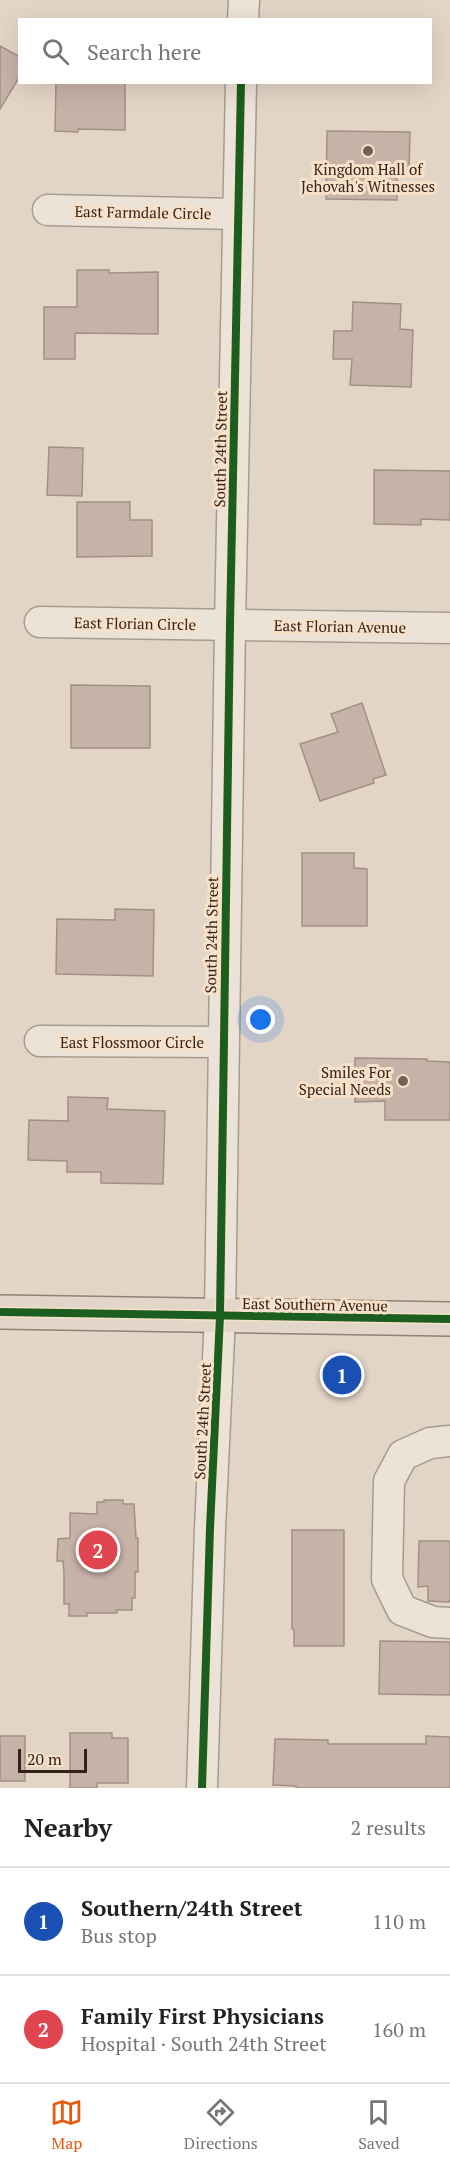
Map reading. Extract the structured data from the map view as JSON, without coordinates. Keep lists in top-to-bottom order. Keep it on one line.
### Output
{"streets":{"main road":["East Southern Avenue"],"street":["East Farmdale Circle","South 24th Street","East Florian Circle","East Florian Avenue","East Flossmoor Circle"]},"crossings":[["East Farmdale Circle","South 24th Street"],["South 24th Street","East Florian Circle"],["South 24th Street","East Florian Avenue"],["South 24th Street","East Flossmoor Circle"],["South 24th Street","East Southern Avenue"],["East Florian Circle","East Florian Avenue"]],"places":["Kingdom Hall of Jehovah's Witnesses","Smiles For Special Needs"],"scale_bar":"20 m","page":{"search":"Search here","pins":["1","2"],"scale":"20 m","heading":["Nearby","2 results"],"list":[{"mark":"1","name":"Southern/24th Street","note":"Bus stop","value":"110 m"},{"mark":"2","name":"Family First Physicians","note":"Hospital · South 24th Street","value":"160 m"}],"nav":["Map","Directions","Saved"]}}
